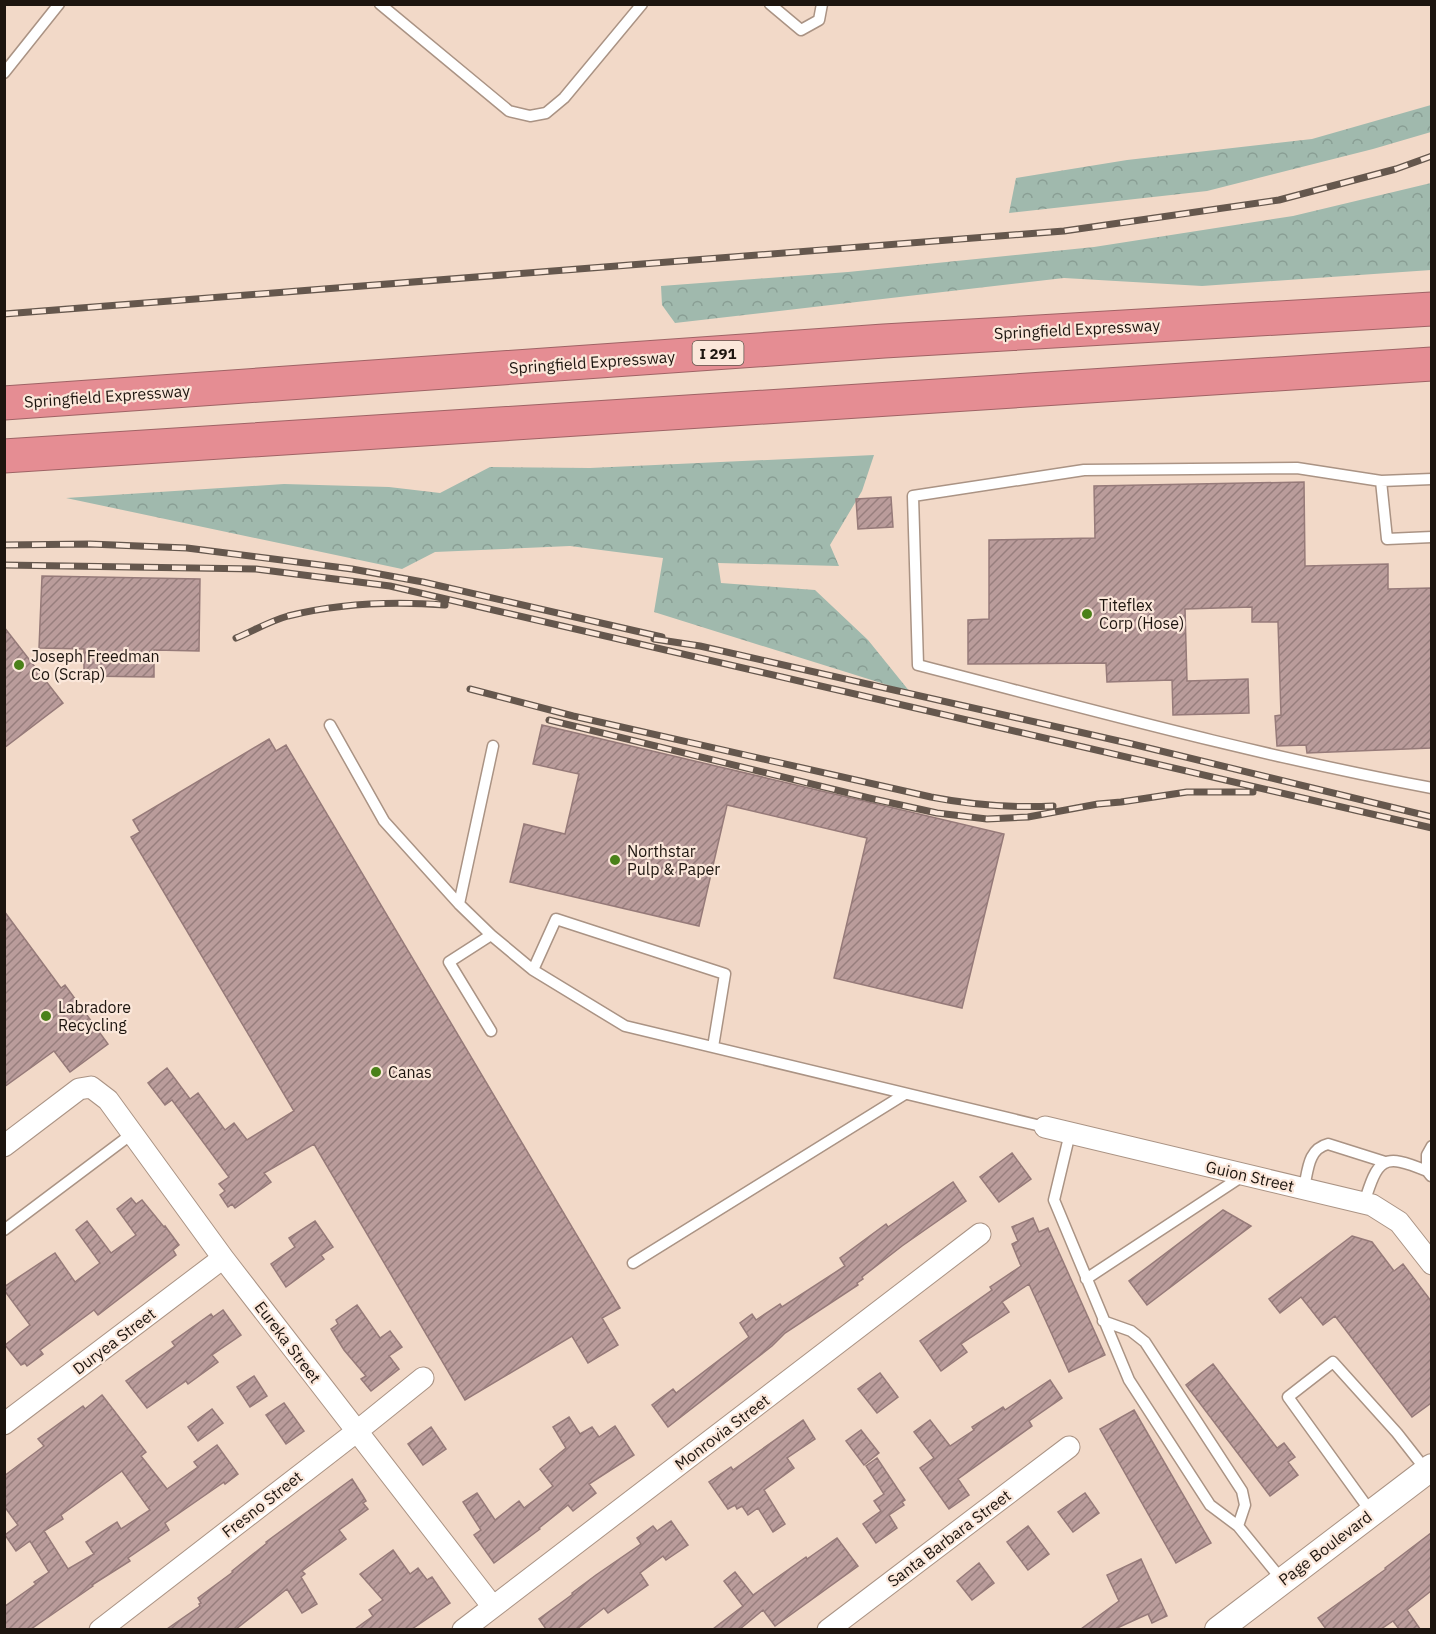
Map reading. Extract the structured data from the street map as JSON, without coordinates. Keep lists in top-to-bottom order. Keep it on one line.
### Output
{"streets":{"highway":["Springfield Expressway","I 291"],"street":["Guion Street","Duryea Street","Eureka Street","Monrovia Street","Fresno Street","Santa Barbara Street","Page Boulevard"]},"crossings":[["Duryea Street","Eureka Street"],["Eureka Street","Monrovia Street"],["Eureka Street","Fresno Street"]],"places":["Titeflex Corp (Hose)","Joseph Freedman Co (Scrap)","Northstar Pulp & Paper","Labradore Recycling","Canas"]}
